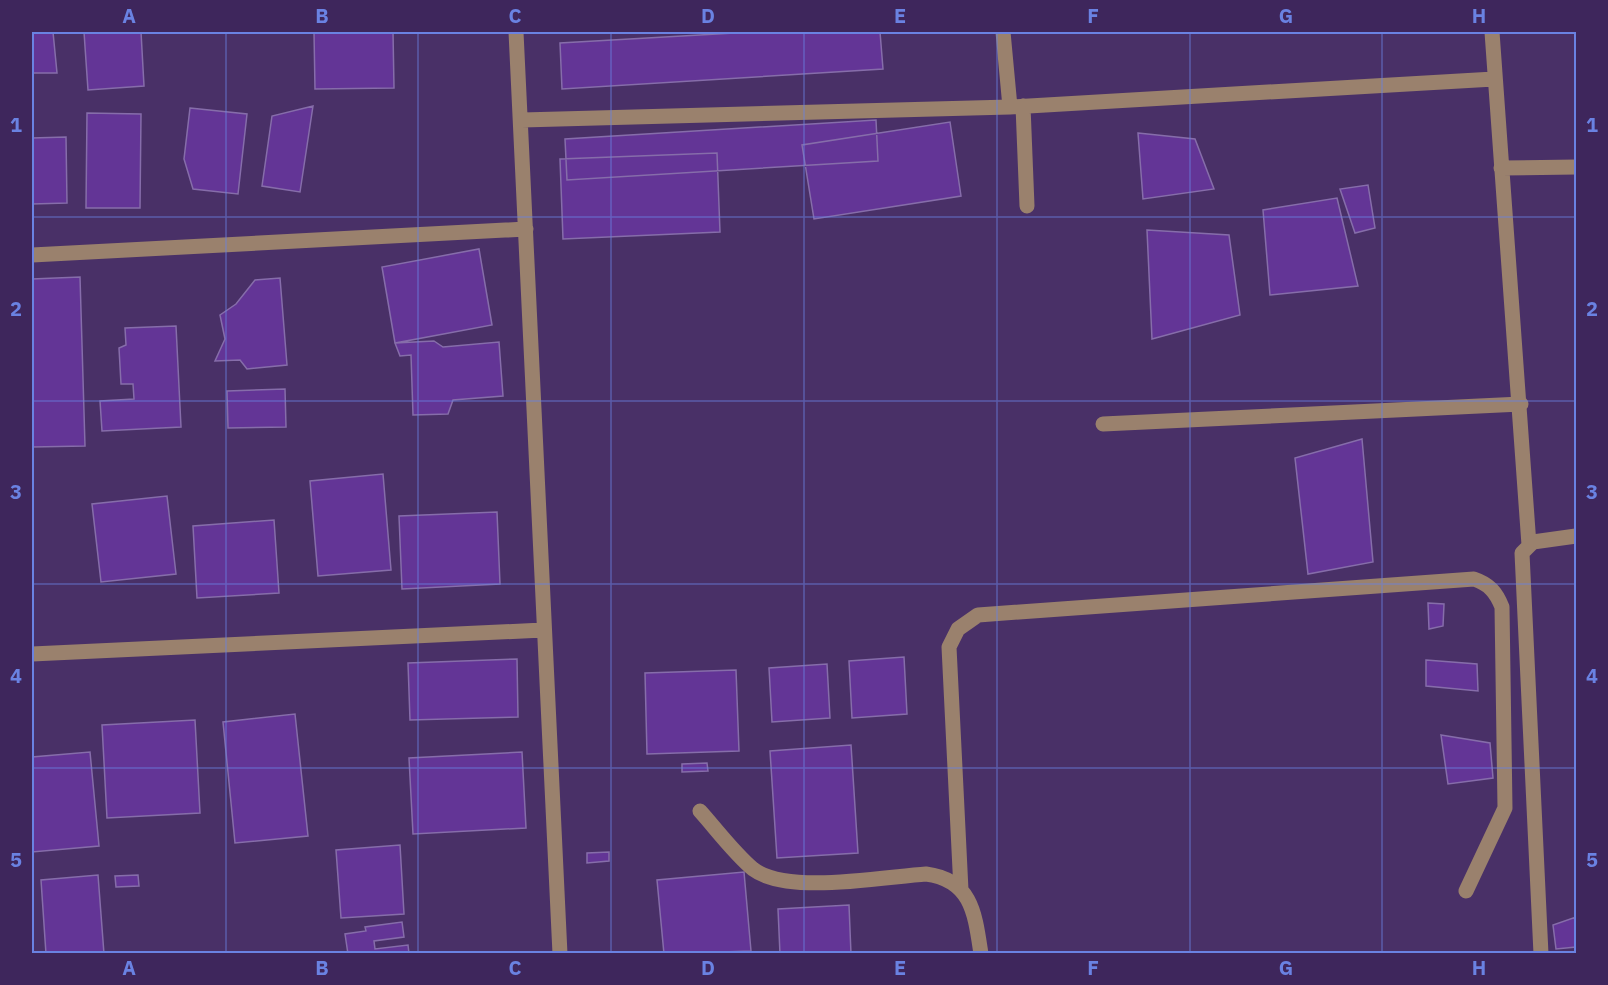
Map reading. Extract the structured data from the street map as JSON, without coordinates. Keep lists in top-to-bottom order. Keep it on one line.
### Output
{"grid":{"columns":["A","B","C","D","E","F","G","H"],"rows":["1","2","3","4","5"]}}
